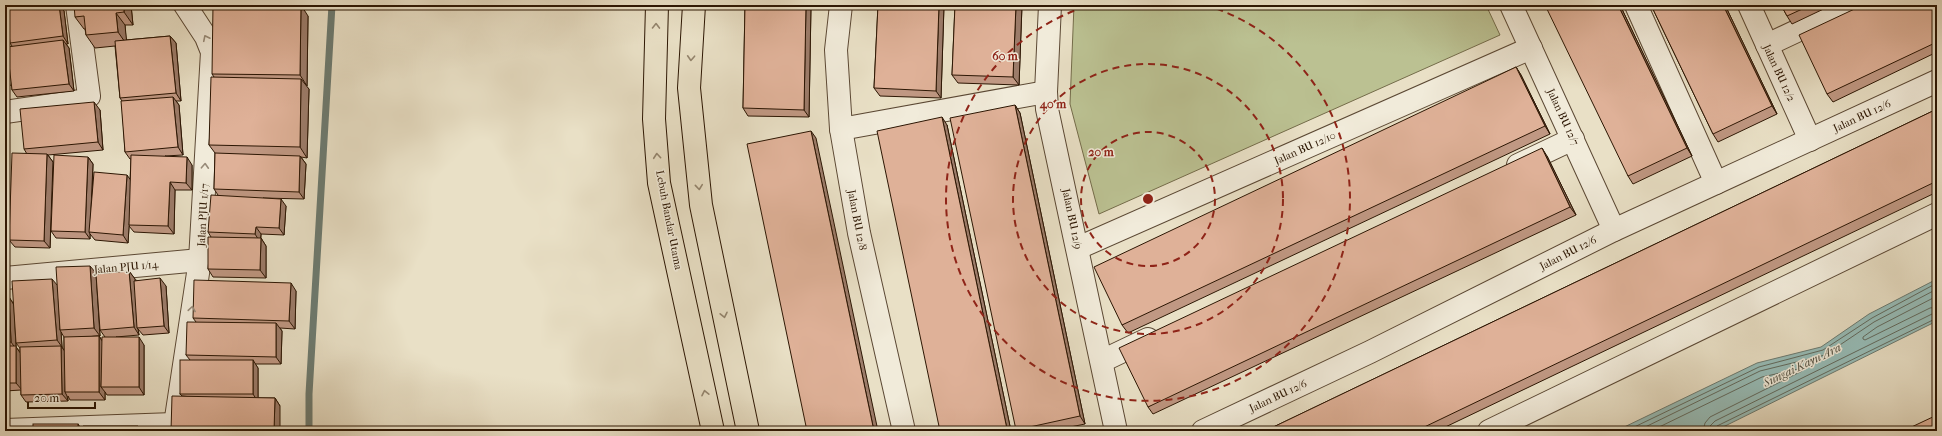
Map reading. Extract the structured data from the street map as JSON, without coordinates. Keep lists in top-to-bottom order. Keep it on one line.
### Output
{"streets":{"main road":["Lebuh Bandar Utama"],"street":["Jalan BU 12/2","Jalan BU 12/6","Jalan BU 12/7","Jalan BU 12/10","Jalan PJU 1/17","Jalan BU 12/9","Jalan BU 12/8","Jalan PJU 1/14"]},"crossings":[["Jalan BU 12/2","Jalan BU 12/6"],["Jalan BU 12/6","Jalan BU 12/7"],["Jalan BU 12/7","Jalan BU 12/10"],["Jalan BU 12/10","Jalan BU 12/9"],["Jalan PJU 1/17","Jalan PJU 1/14"]],"one_way":["Jalan PJU 1/17"],"water":["Sungai Kayu Ara"],"scale_bar":"20 m","rings":["60 m","40 m","20 m"]}
